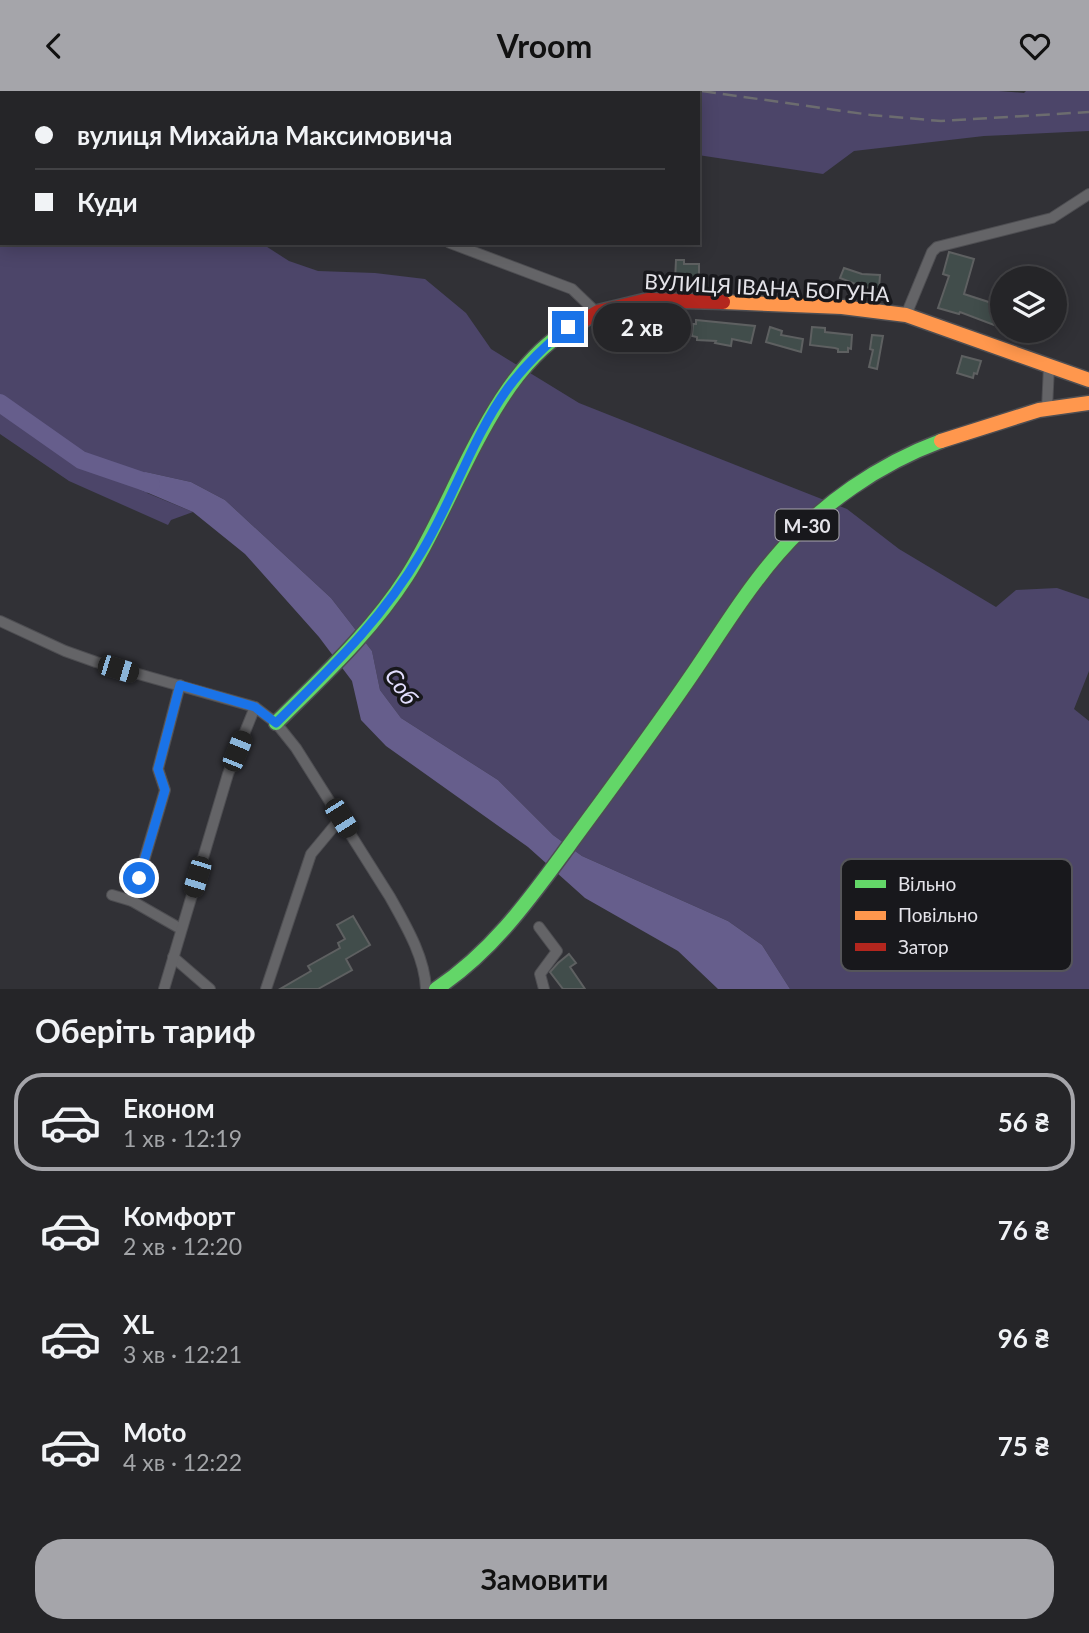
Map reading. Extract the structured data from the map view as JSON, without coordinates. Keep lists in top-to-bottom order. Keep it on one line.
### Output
{"streets":{"main road":["ВУЛИЦЯ ІВАНА БОГУНА","М-30"]},"water":["Соб"],"legend":["Вільно","Повільно","Затор"],"page":{"header":"Vroom","banner":["вулиця Михайла Максимовича","Куди"],"bubble":"2 хв","heading":"Оберіть тариф","list":[{"name":"Економ","note":"1 хв · 12:19","value":"56 ₴"},{"name":"Комфорт","note":"2 хв · 12:20","value":"76 ₴"},{"name":"XL","note":"3 хв · 12:21","value":"96 ₴"},{"name":"Moto","note":"4 хв · 12:22","value":"75 ₴"}],"buttons":"Замовити"}}
